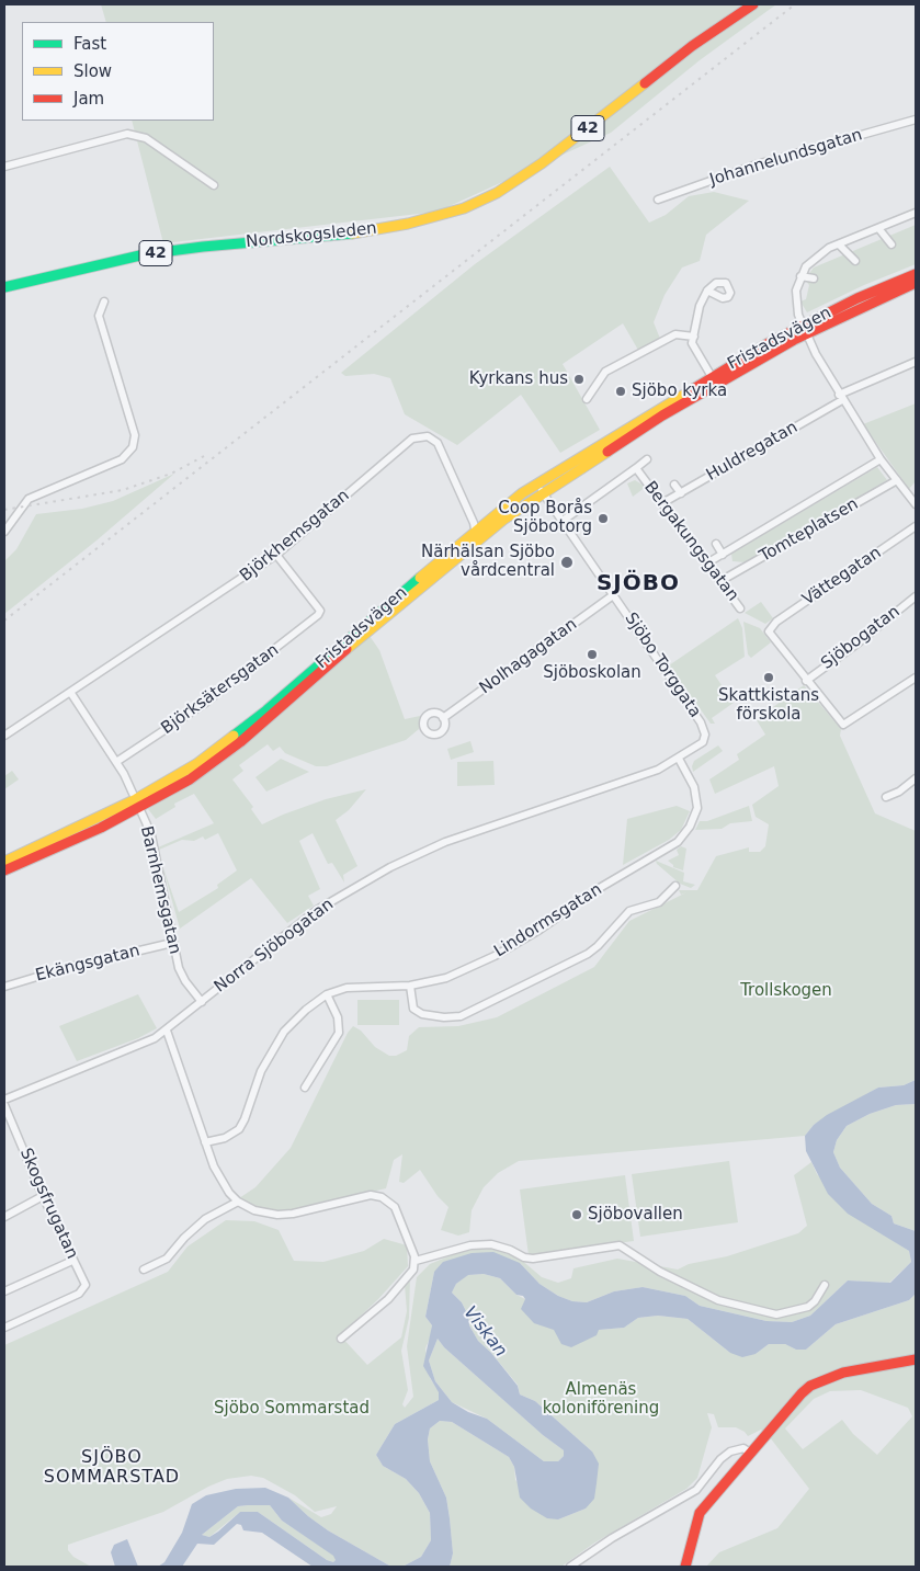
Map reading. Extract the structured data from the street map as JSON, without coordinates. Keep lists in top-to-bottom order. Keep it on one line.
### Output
{"streets":{"street":["42","Johannelundsgatan","Nordskogsleden","Fristadsvägen","Huldregatan","Tomteplatsen","Björkhemsgatan","Bergakungsgatan","Vättegatan","Sjöbogatan","Nolhagagatan","Sjöbo Torggata","Björksätersgatan","Barnhemsgatan","Lindormsgatan","Norra Sjöbogatan","Ekängsgatan","Skogsfrugatan"]},"crossings":[["Fristadsvägen","Björkhemsgatan"],["Fristadsvägen","Sjöbo Torggata"],["Fristadsvägen","Barnhemsgatan"],["Huldregatan","Bergakungsgatan"],["Tomteplatsen","Bergakungsgatan"],["Björkhemsgatan","Björksätersgatan"],["Björkhemsgatan","Barnhemsgatan"],["Bergakungsgatan","Sjöbo Torggata"],["Vättegatan","Sjöbogatan"],["Nolhagagatan","Sjöbo Torggata"],["Sjöbo Torggata","Norra Sjöbogatan"],["Björksätersgatan","Barnhemsgatan"],["Barnhemsgatan","Norra Sjöbogatan"],["Barnhemsgatan","Ekängsgatan"],["Lindormsgatan","Norra Sjöbogatan"]],"districts":["SJÖBO","SJÖBO SOMMARSTAD"],"water":["Viskan"],"parks":["Trollskogen","Almenäs koloniförening","Sjöbo Sommarstad"],"places":["Kyrkans hus","Sjöbo kyrka","Coop Borås Sjöbotorg","Närhälsan Sjöbo vårdcentral","Sjöboskolan","Skattkistans förskola","Sjöbovallen"],"legend":["Fast","Slow","Jam"]}
